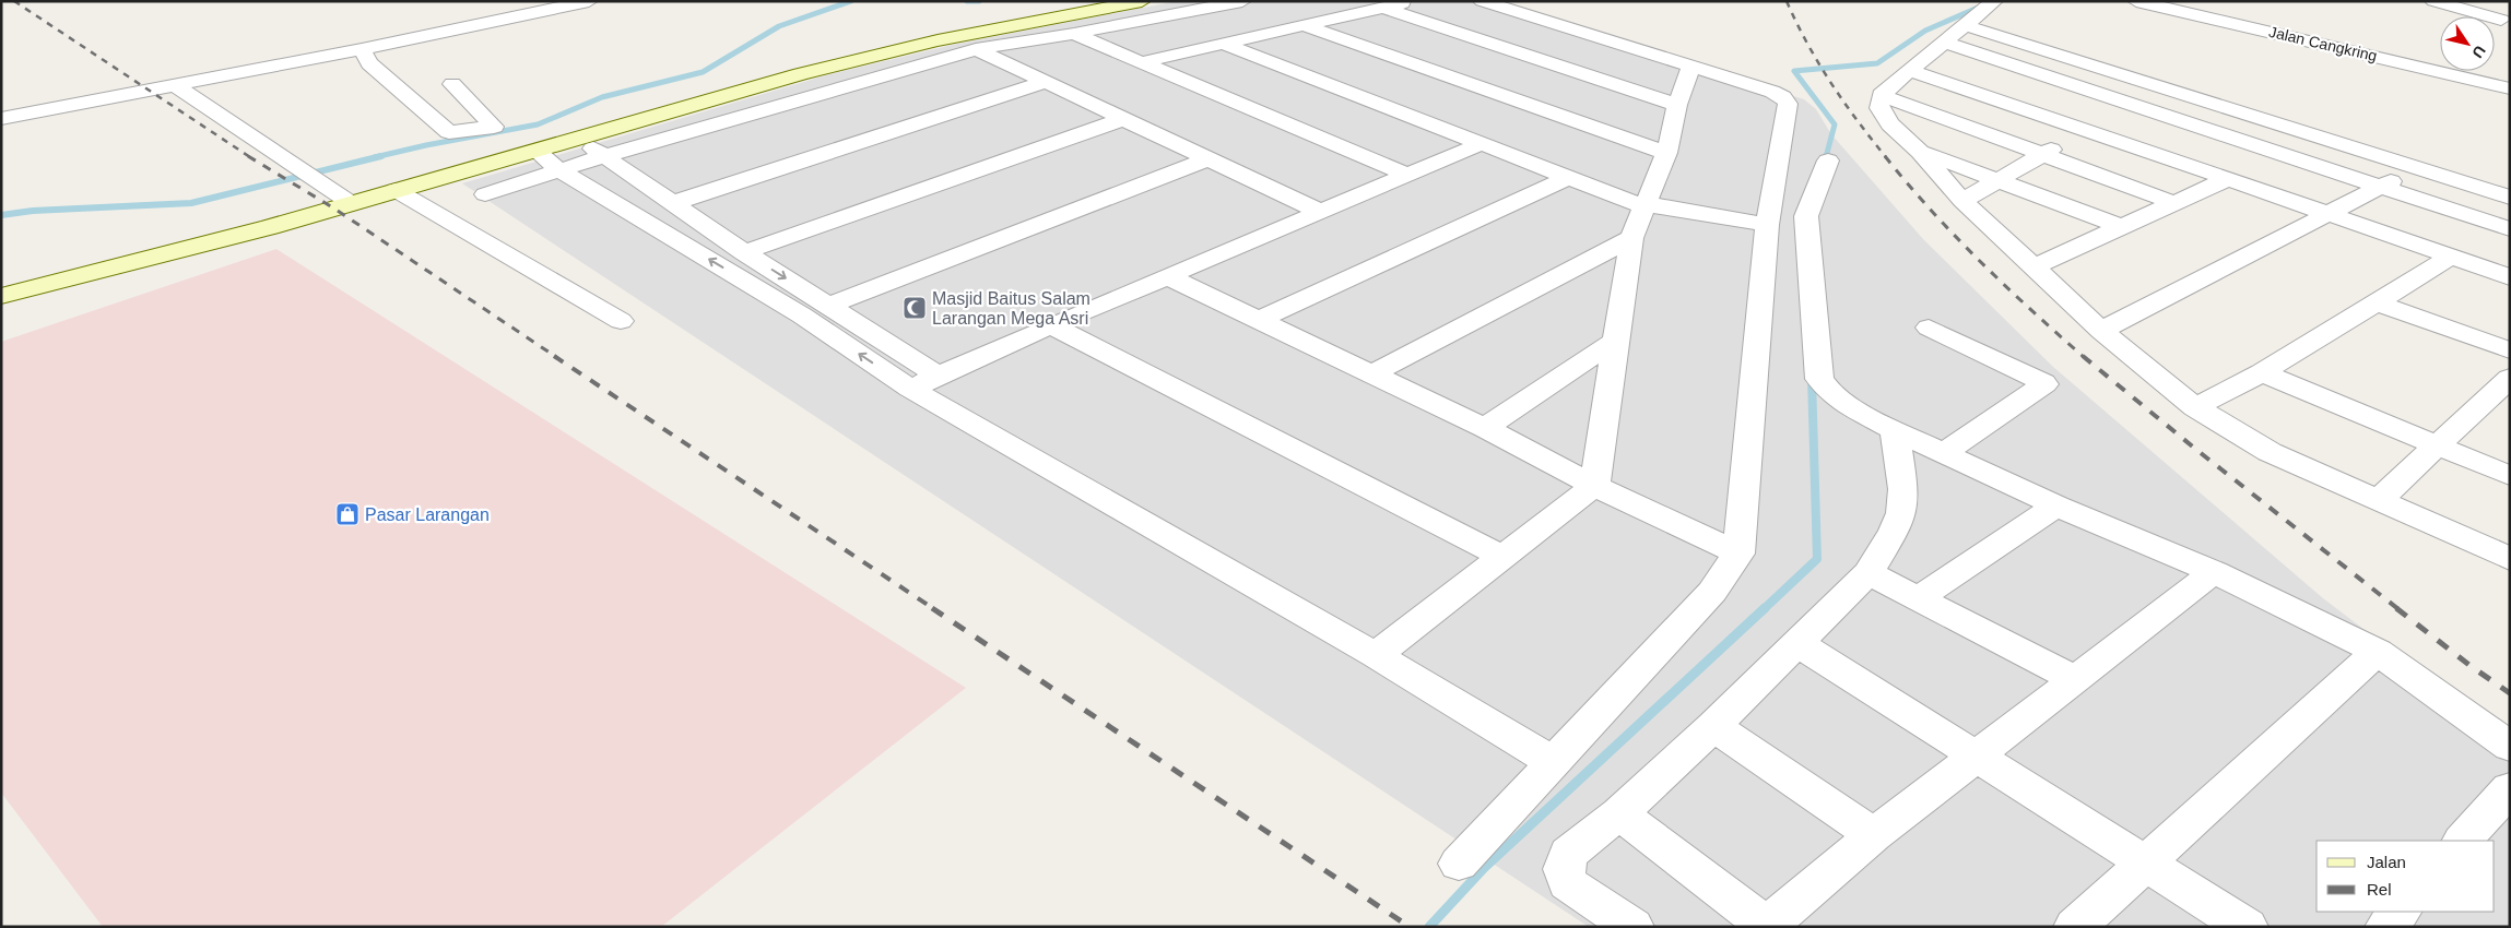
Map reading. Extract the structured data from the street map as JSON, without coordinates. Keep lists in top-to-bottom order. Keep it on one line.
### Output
{"streets":{"street":["Jalan Cangkring"]},"places":{"mosque":["Masjid Baitus Salam Larangan Mega Asri"],"shop":["Pasar Larangan"]},"legend":["Jalan","Rel"],"north":"bottom right"}
